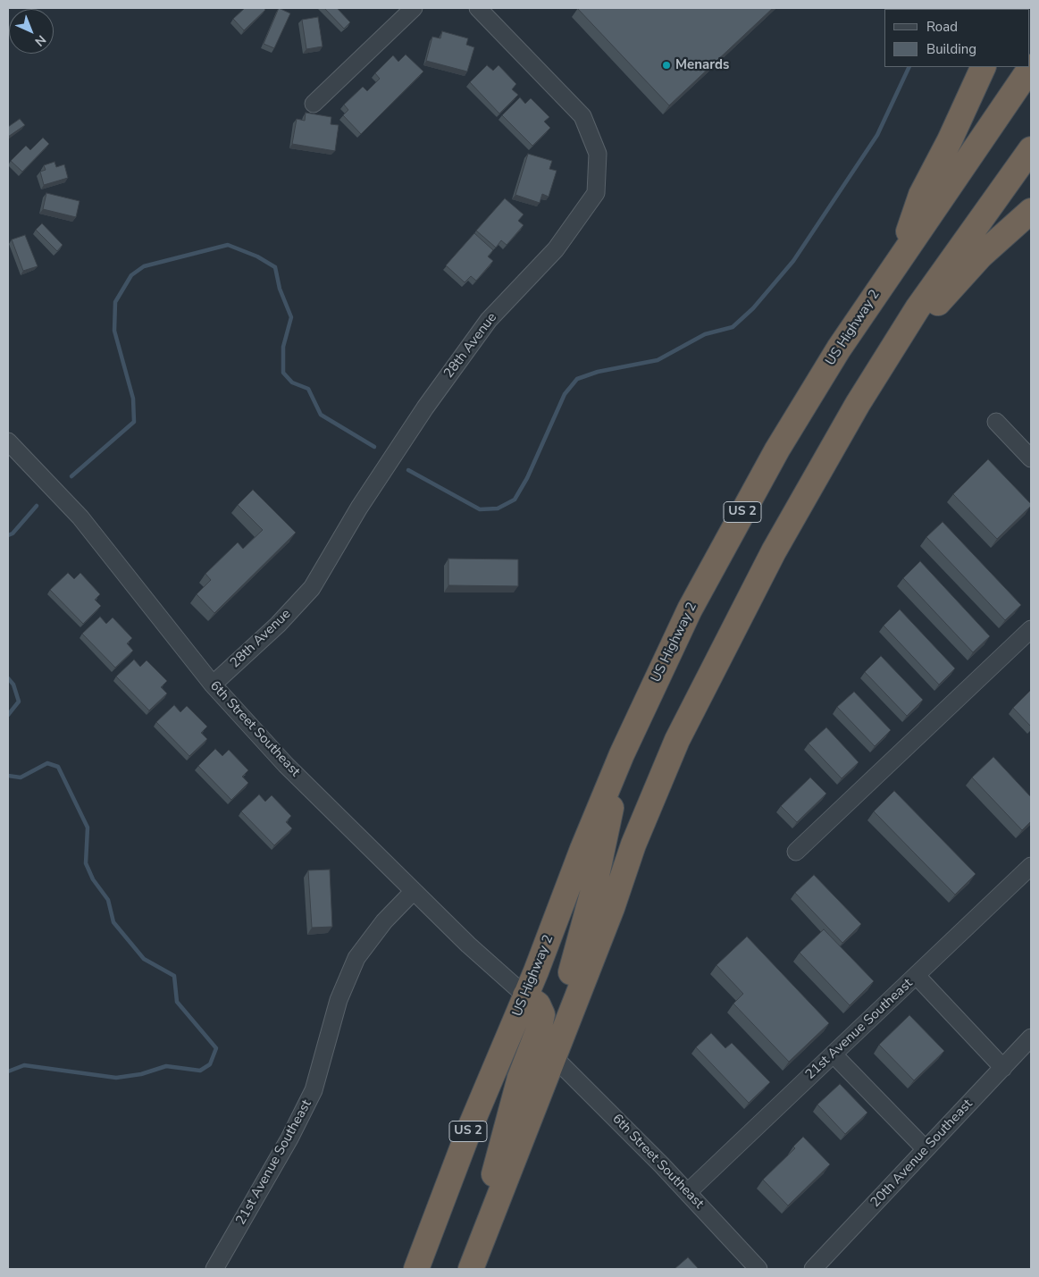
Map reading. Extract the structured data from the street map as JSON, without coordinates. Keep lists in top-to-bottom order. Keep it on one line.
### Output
{"streets":{"highway":["US Highway 2","US 2"],"street":["28th Avenue","6th Street Southeast","21st Avenue Southeast","20th Avenue Southeast"]},"crossings":[["US Highway 2","6th Street Southeast"],["28th Avenue","6th Street Southeast"],["6th Street Southeast","21st Avenue Southeast"]],"places":["Menards"],"legend":["Road","Building"],"north":"bottom right"}
